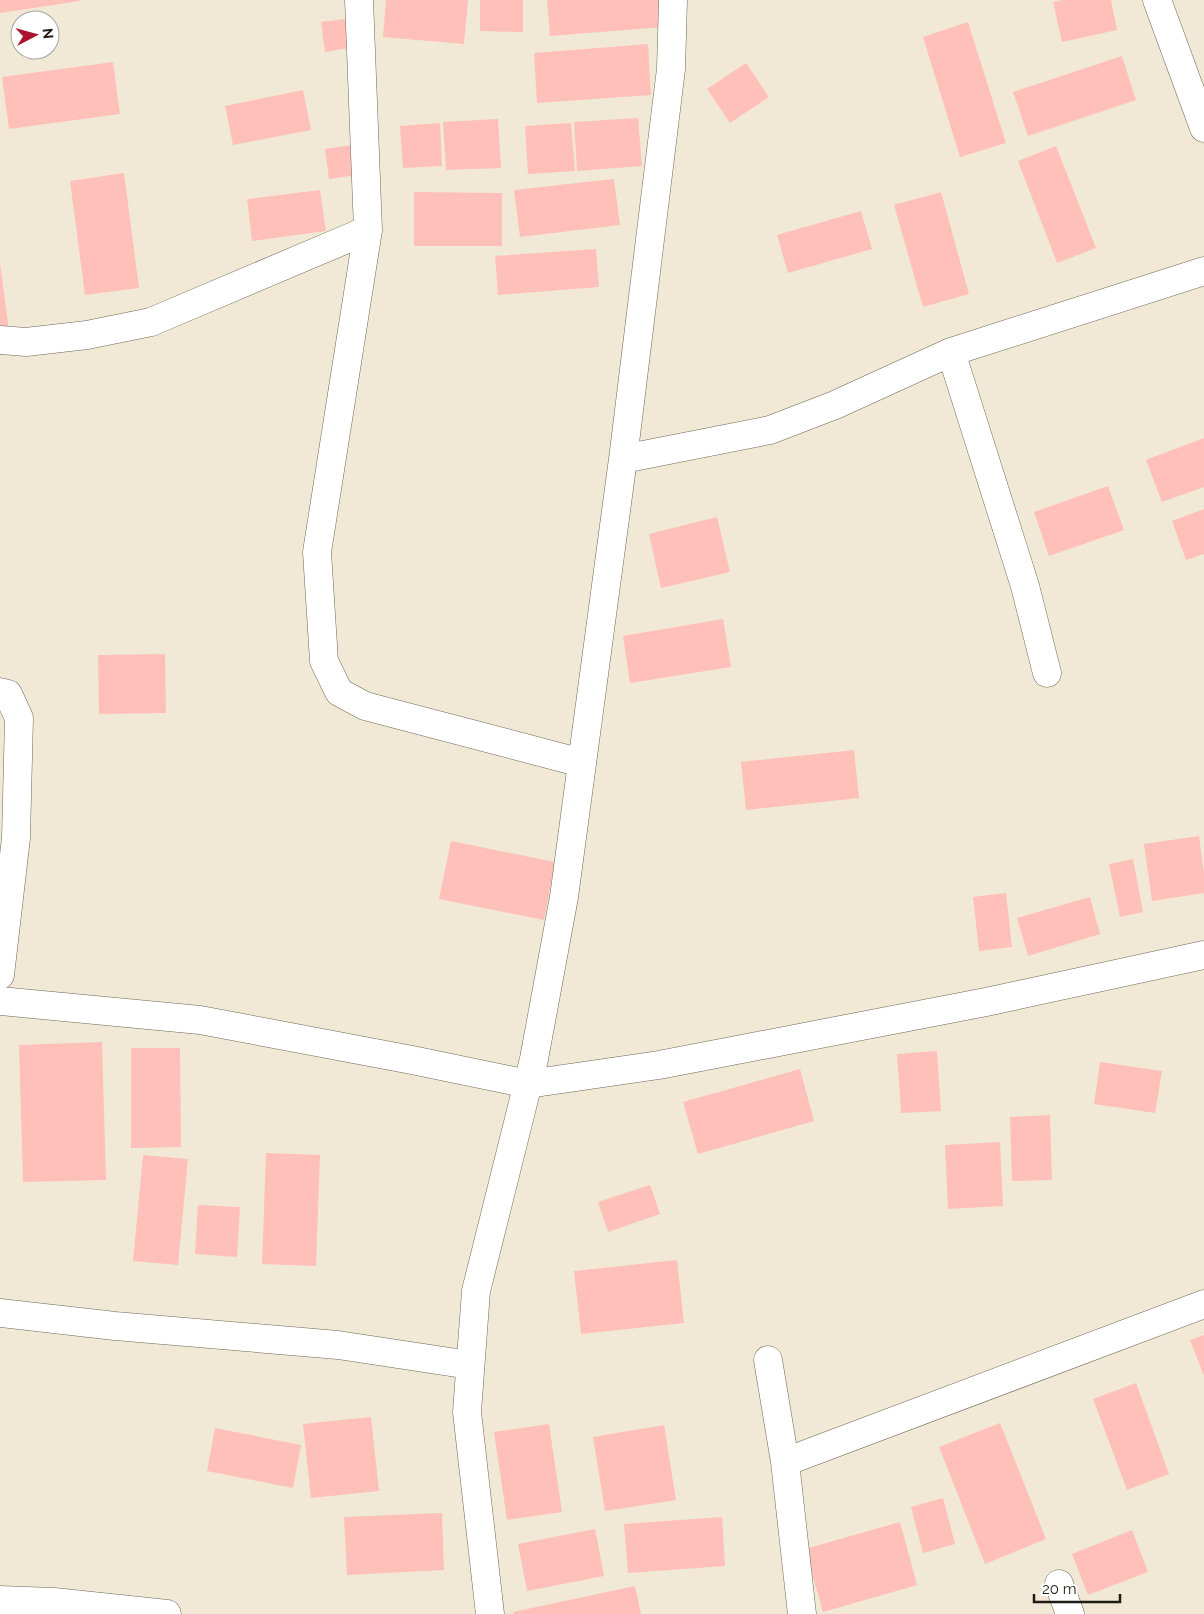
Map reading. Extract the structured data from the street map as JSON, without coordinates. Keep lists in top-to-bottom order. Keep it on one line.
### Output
{"scale_bar":"20 m","north":"right"}
